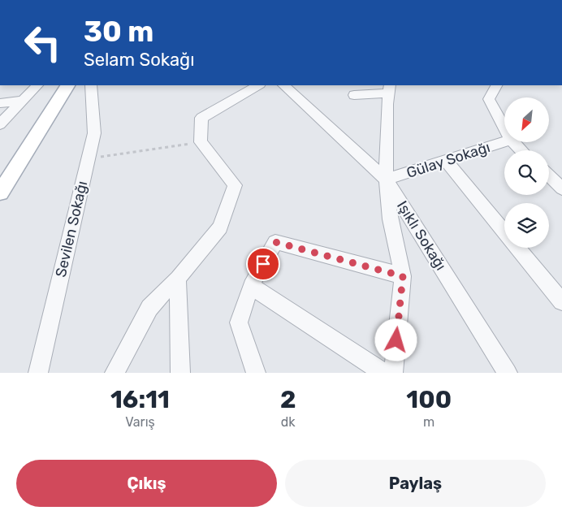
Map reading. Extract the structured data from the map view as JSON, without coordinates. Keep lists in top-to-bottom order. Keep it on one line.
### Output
{"streets":{"street":["Gülay Sokağı","Sevilen Sokağı","Işıklı Sokağı"]},"crossings":[["Gülay Sokağı","Işıklı Sokağı"]],"north":"bottom left","page":{"turn":["30 m","Selam Sokağı"],"eta":["16:11","Varış","2","dk","100","m"],"buttons":["Çıkış","Paylaş"]}}
